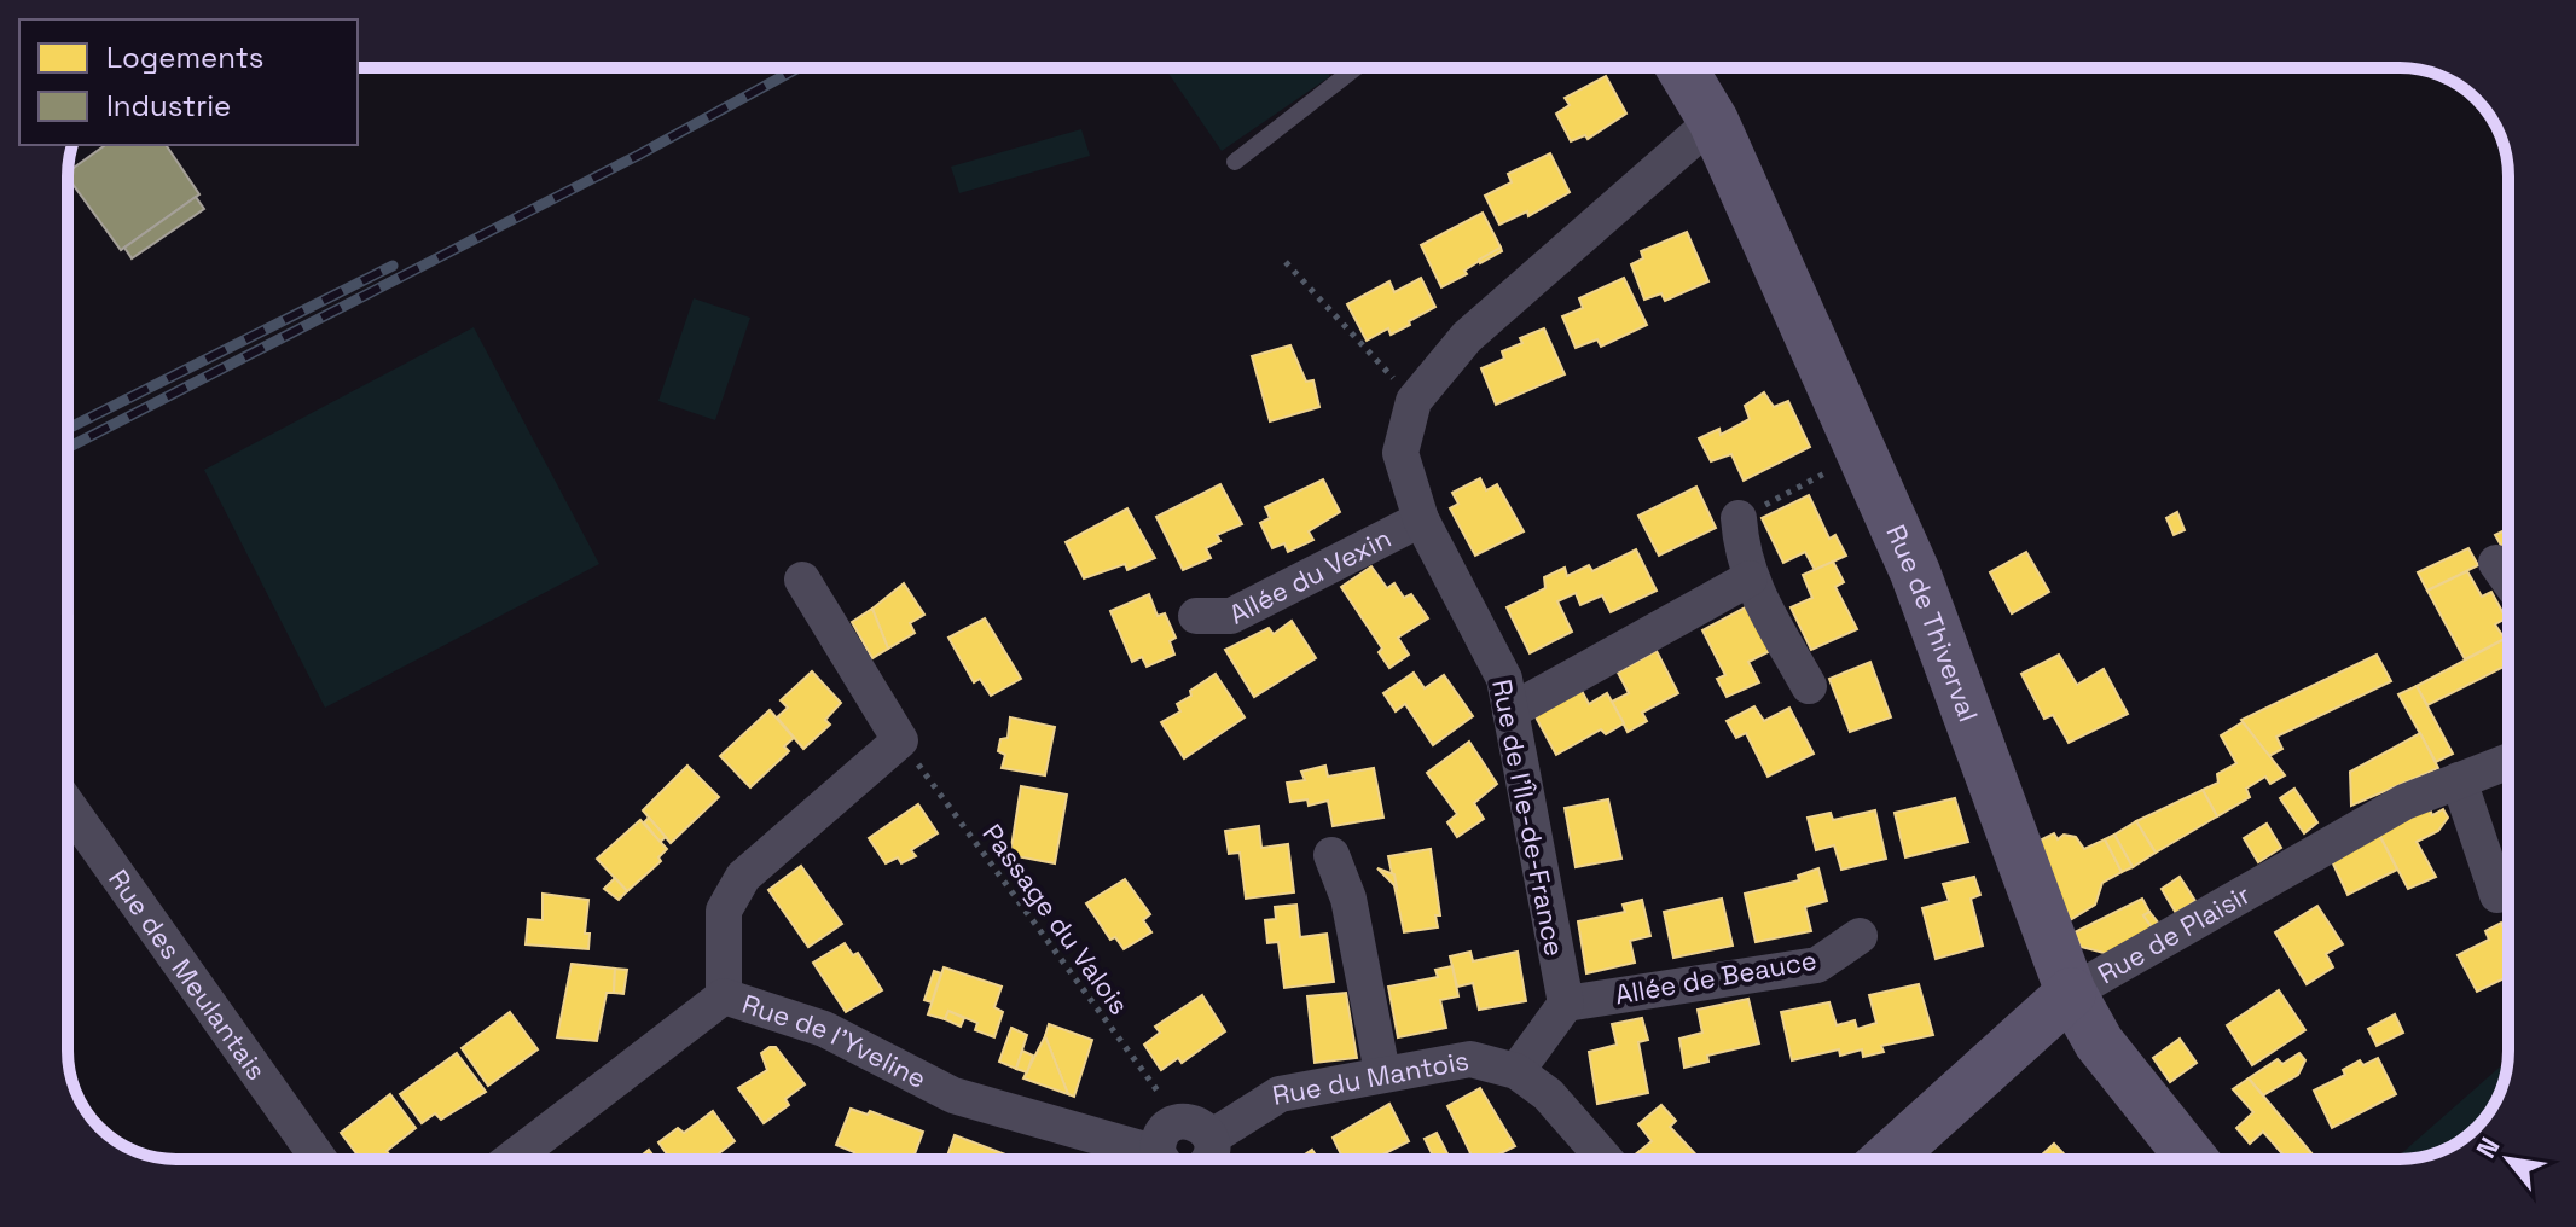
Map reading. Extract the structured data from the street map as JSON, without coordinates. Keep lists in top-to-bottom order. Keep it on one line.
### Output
{"streets":{"street":["Allée du Vexin","Rue de Thiverval","Rue de l'Île-de-France","Rue de Plaisir","Rue des Meulantais","Allée de Beauce","Rue de l'Yveline","Rue du Mantois"],"path":["Passage du Valois"]},"crossings":[["Allée du Vexin","Rue de l'Île-de-France"],["Rue de Thiverval","Rue de l'Île-de-France"],["Rue de Thiverval","Rue de Plaisir"],["Rue de l'Île-de-France","Allée de Beauce"],["Passage du Valois","Rue du Mantois"]],"legend":["Logements","Industrie"],"north":"top left"}
